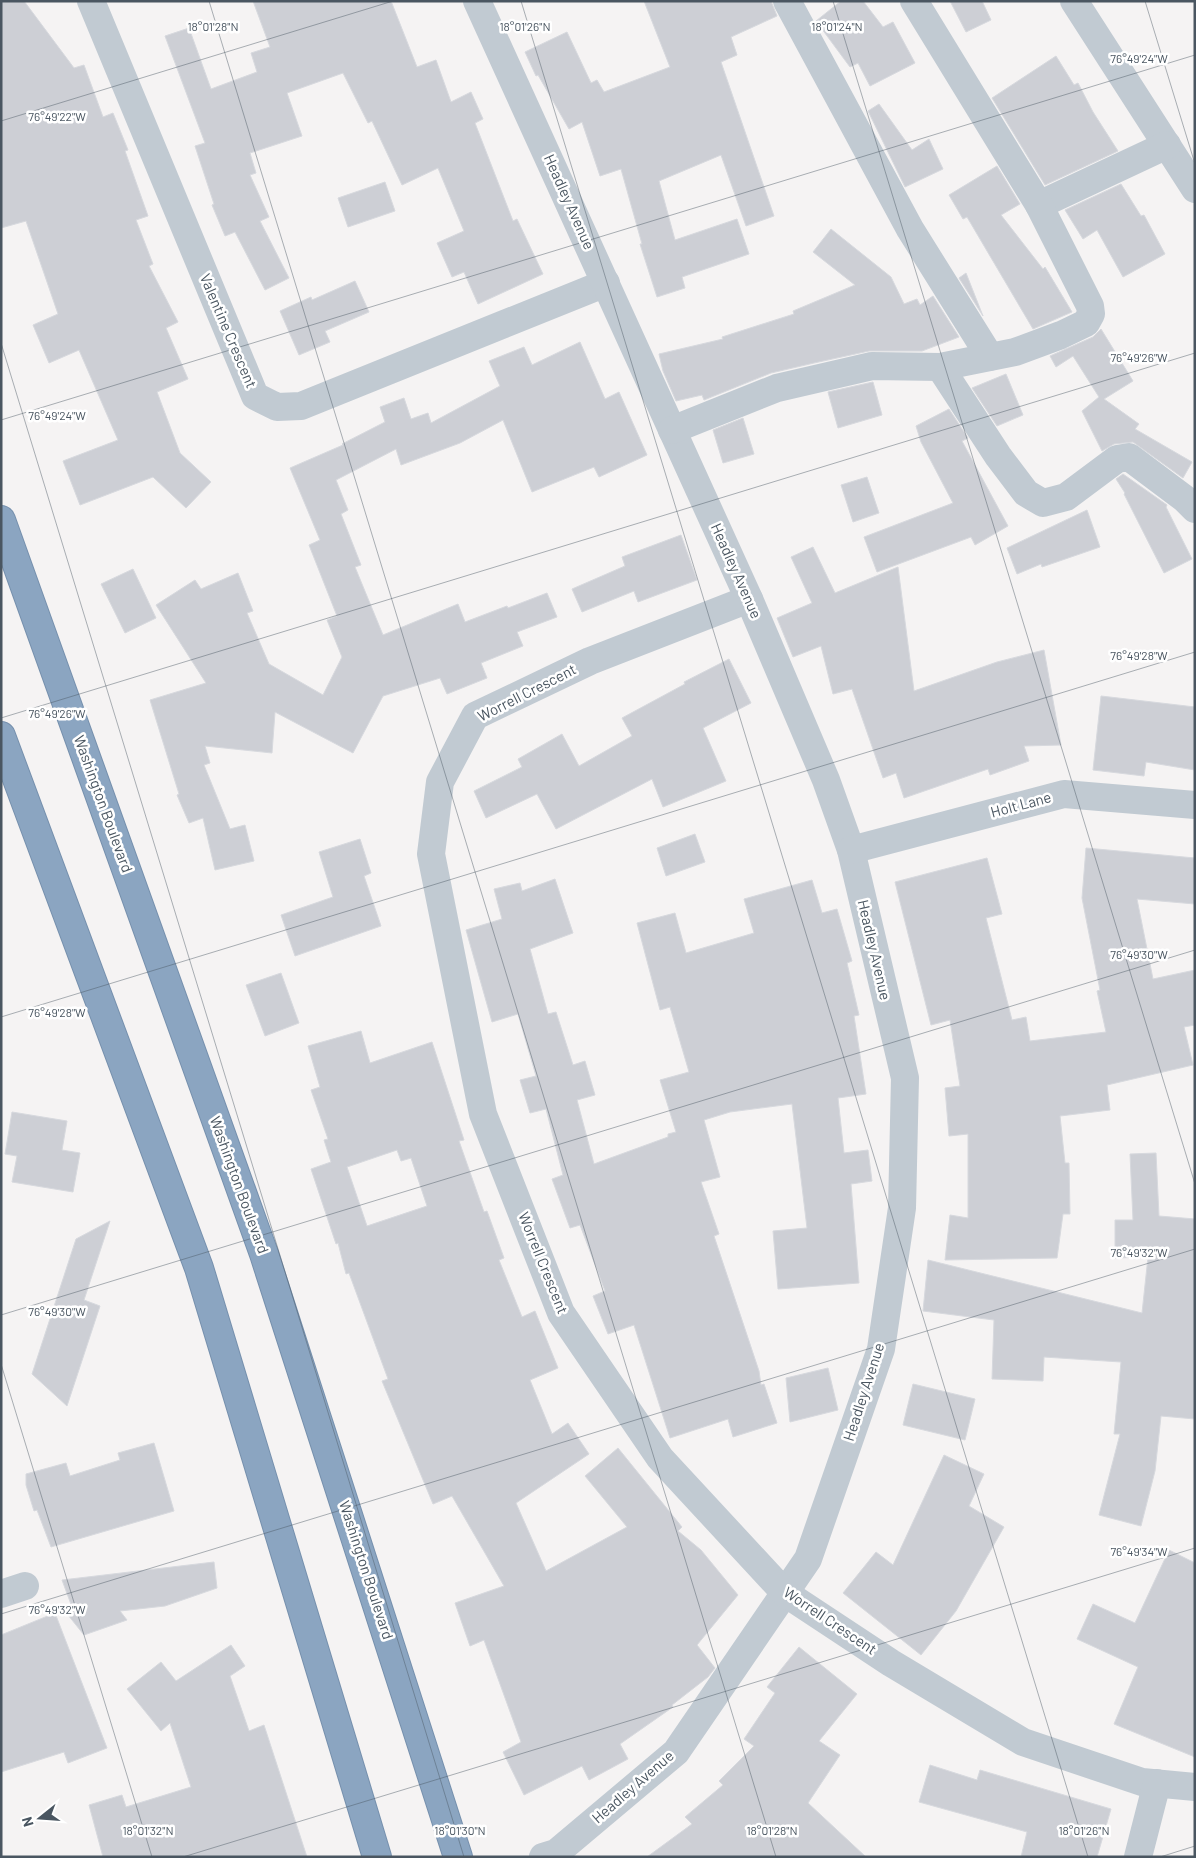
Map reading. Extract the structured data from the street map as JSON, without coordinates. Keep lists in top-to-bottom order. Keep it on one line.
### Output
{"streets":{"highway":["Washington Boulevard"],"street":["Headley Avenue","Valentine Crescent","Worrell Crescent","Holt Lane"]},"crossings":[["Headley Avenue","Valentine Crescent"],["Headley Avenue","Worrell Crescent"],["Headley Avenue","Holt Lane"]],"north":"left","coordinates":["18°01'28\"N","18°01'26\"N","18°01'24\"N","76°49'24\"W","76°49'22\"W","76°49'26\"W","76°49'28\"W","76°49'30\"W","76°49'32\"W","76°49'34\"W","18°01'32\"N","18°01'30\"N"]}
